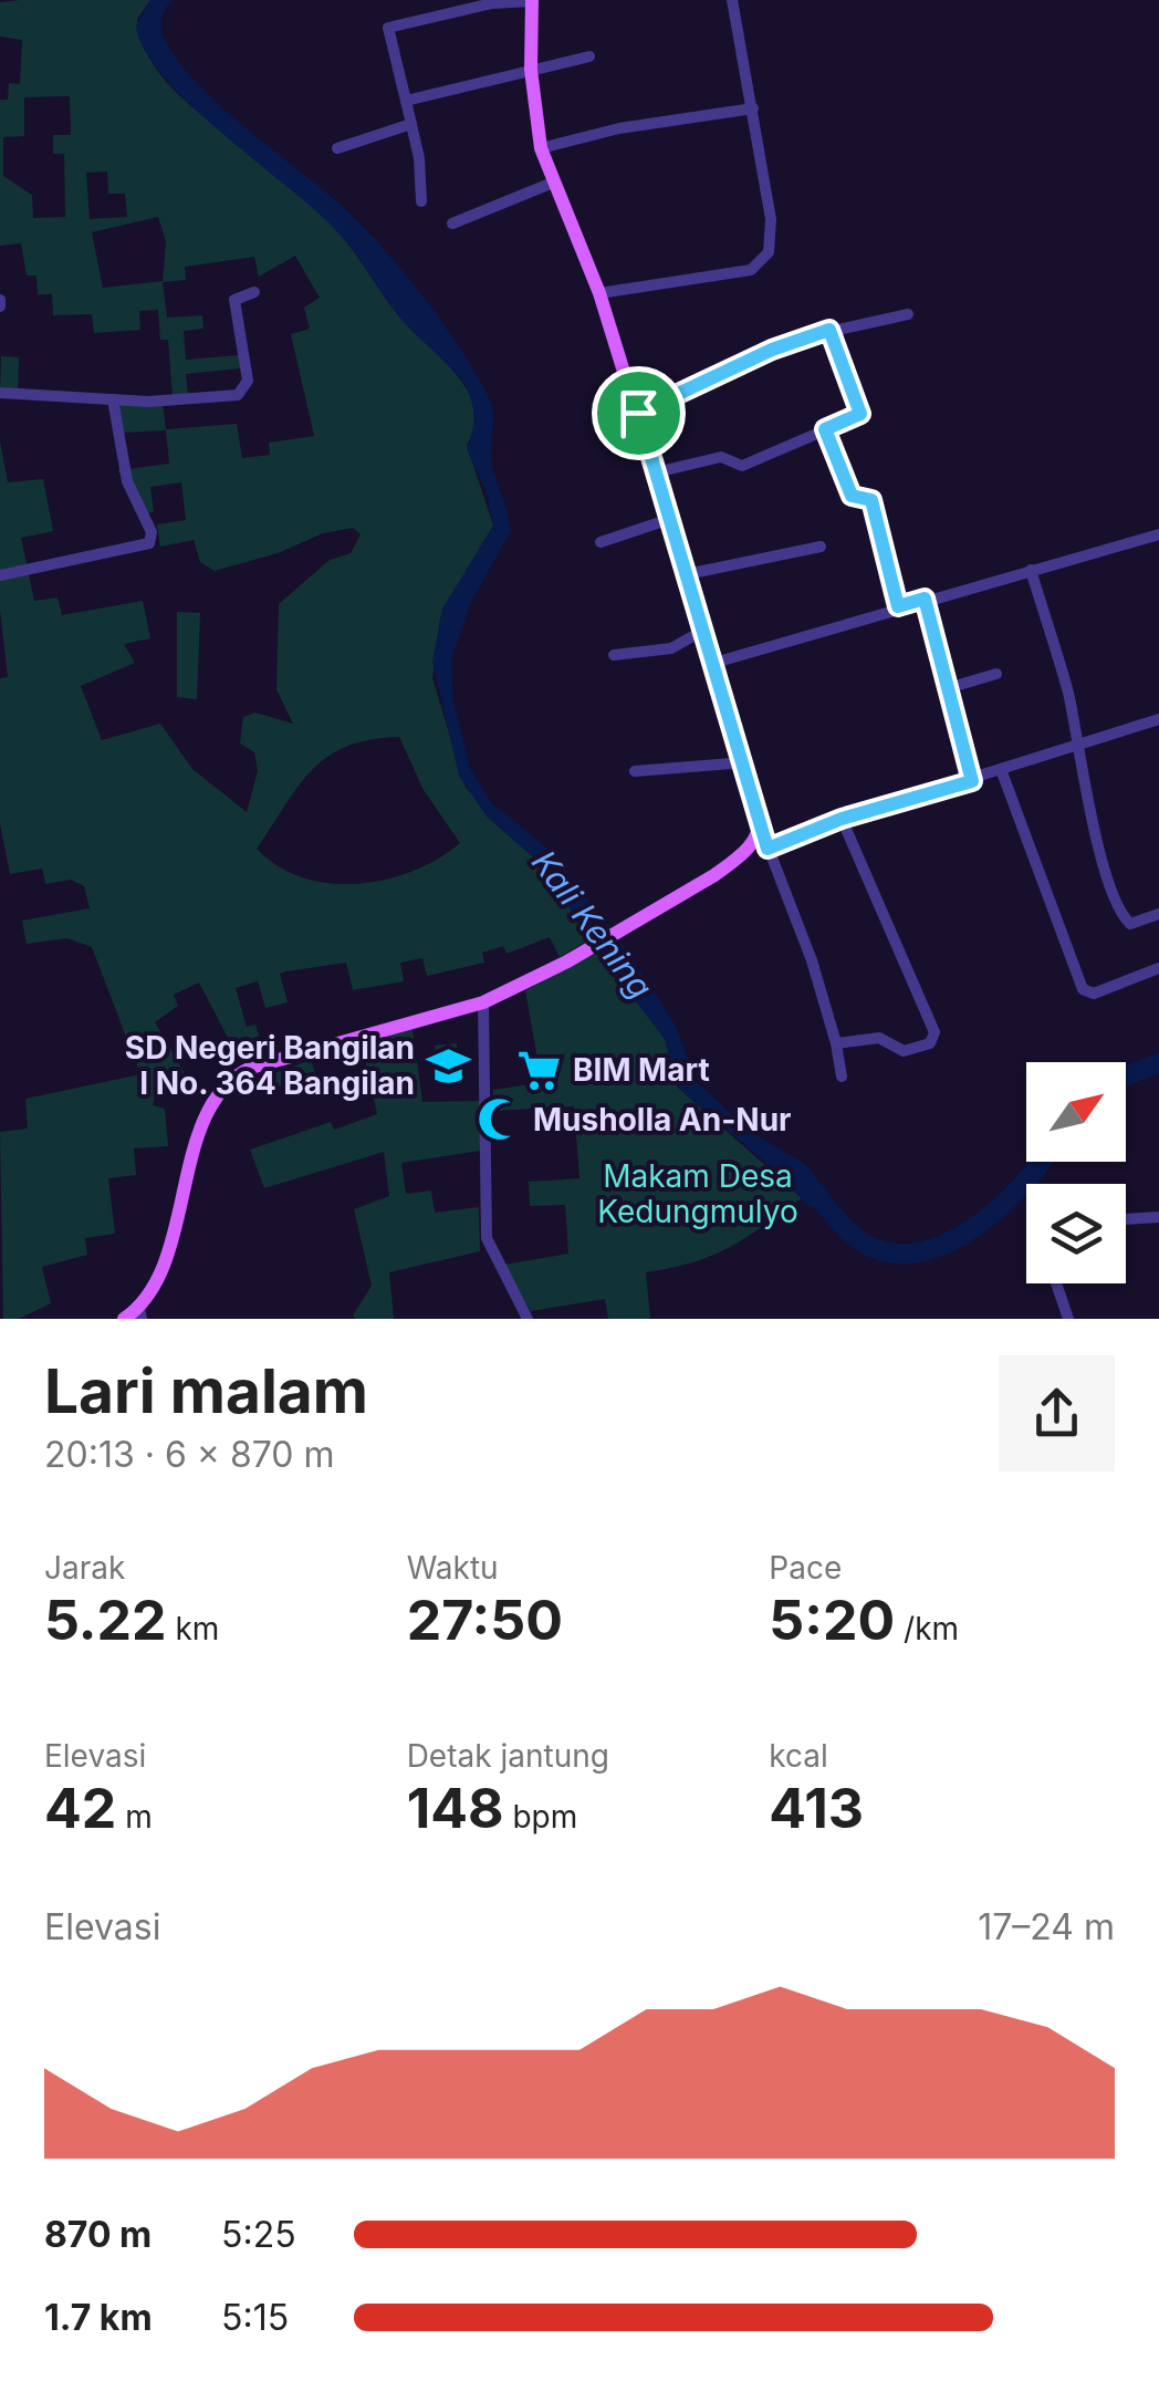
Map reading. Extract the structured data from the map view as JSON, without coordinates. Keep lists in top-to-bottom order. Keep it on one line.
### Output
{"water":["Kali Kening"],"parks":["Makam Desa Kedungmulyo"],"places":{"school or university":["SD Negeri Bangilan I No. 364 Bangilan"],"supermarket":["BIM Mart"],"mosque":["Musholla An-Nur"]},"north":"top right","page":{"heading":["Lari malam","20:13 · 6 × 870 m"],"stats":[["Jarak","5.22 km"],["Waktu","27:50"],["Pace","5:20 /km"],["Elevasi","42 m"],["Detak jantung","148 bpm"],["kcal","413"]],"chart":["Elevasi","17–24 m"],"list":[{"name":"870 m","note":"5:25"},{"name":"1.7 km","note":"5:15"}]}}
